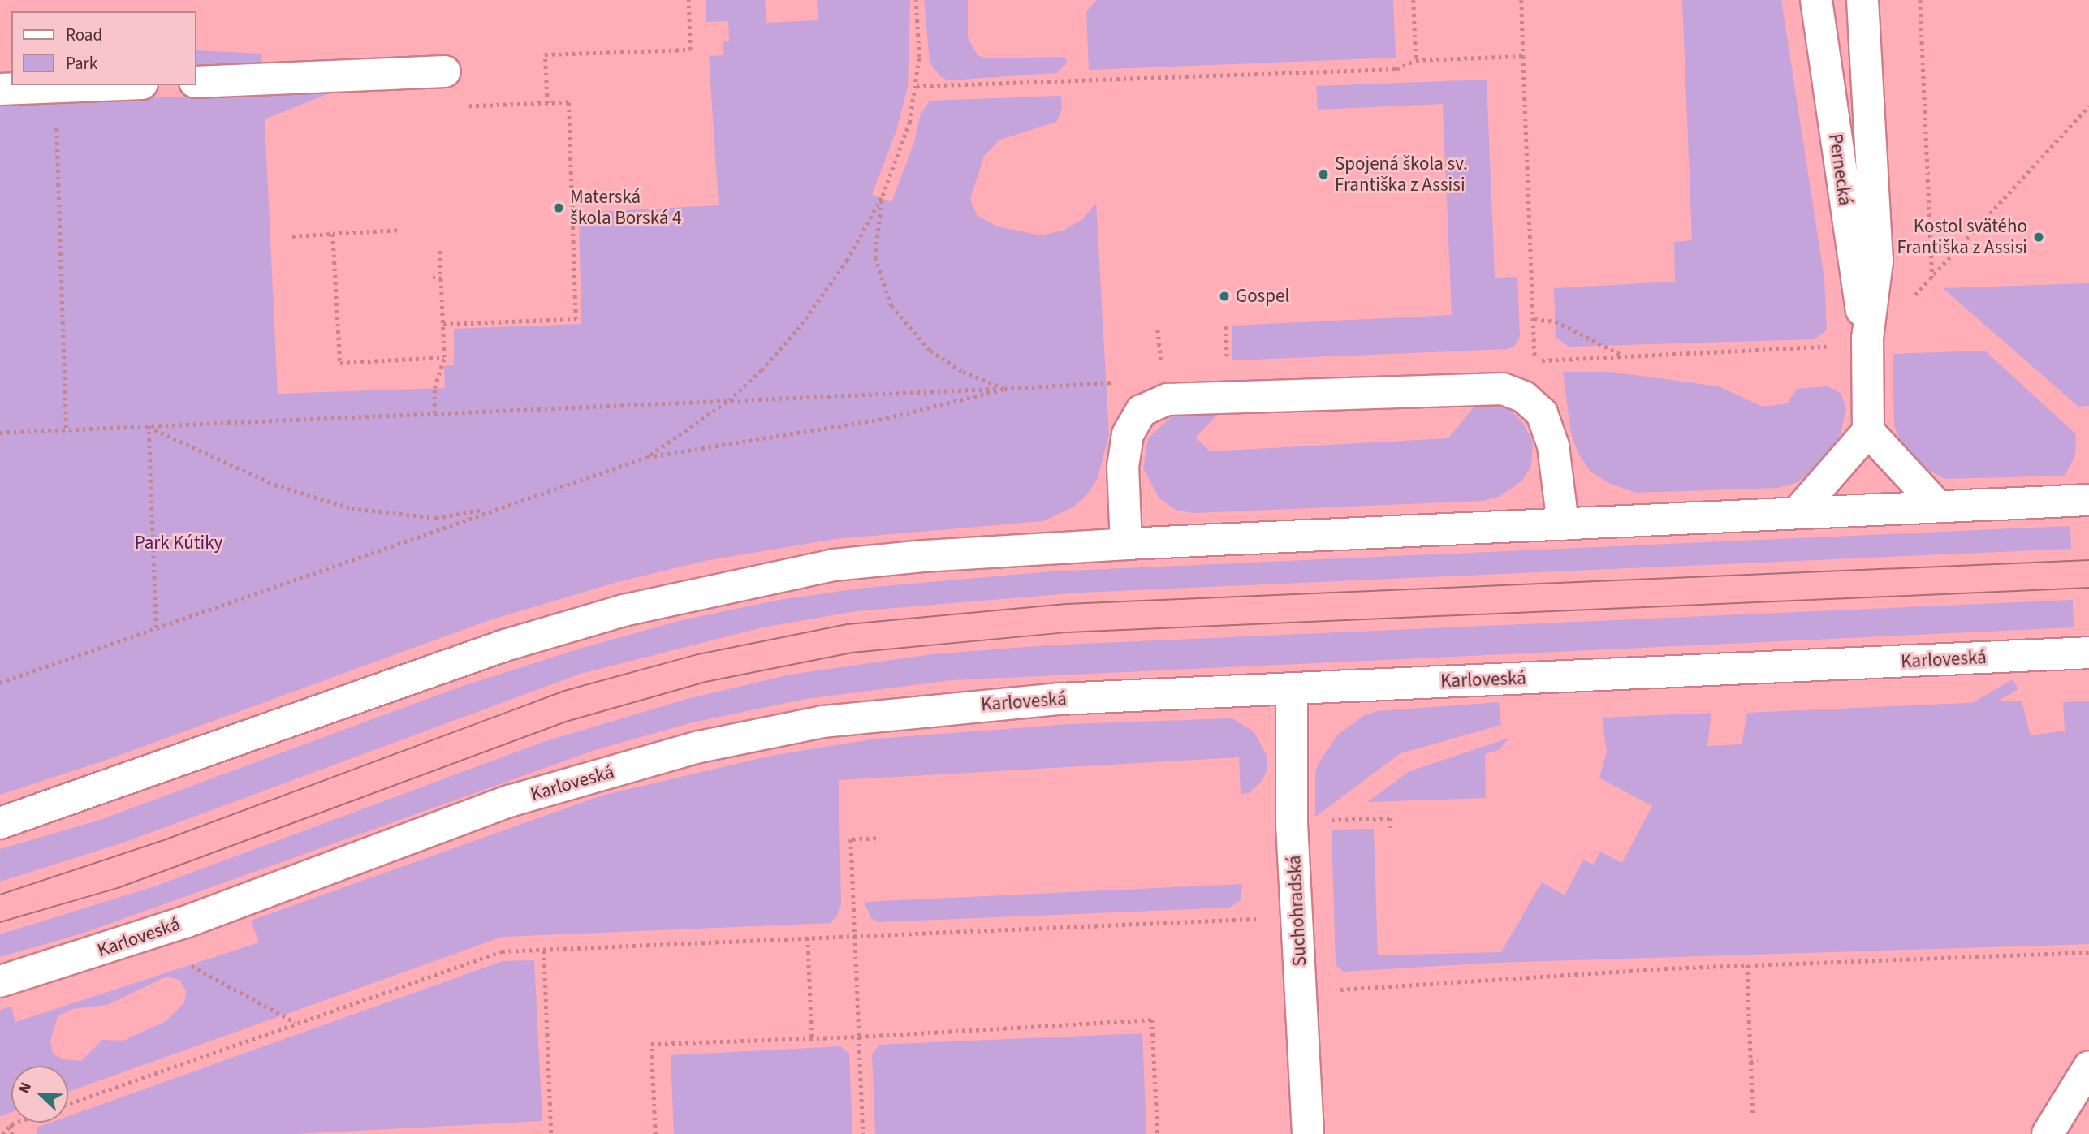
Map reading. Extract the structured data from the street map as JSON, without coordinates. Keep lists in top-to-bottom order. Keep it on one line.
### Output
{"streets":{"main road":["Pernecká","Karloveská","Suchohradská"]},"crossings":[["Karloveská","Suchohradská"]],"parks":["Park Kútiky"],"places":["Spojená škola sv. Františka z Assisi","Materská škola Borská 4","Kostol svätého Františka z Assisi","Gospel"],"legend":["Road","Park"],"north":"top left"}
